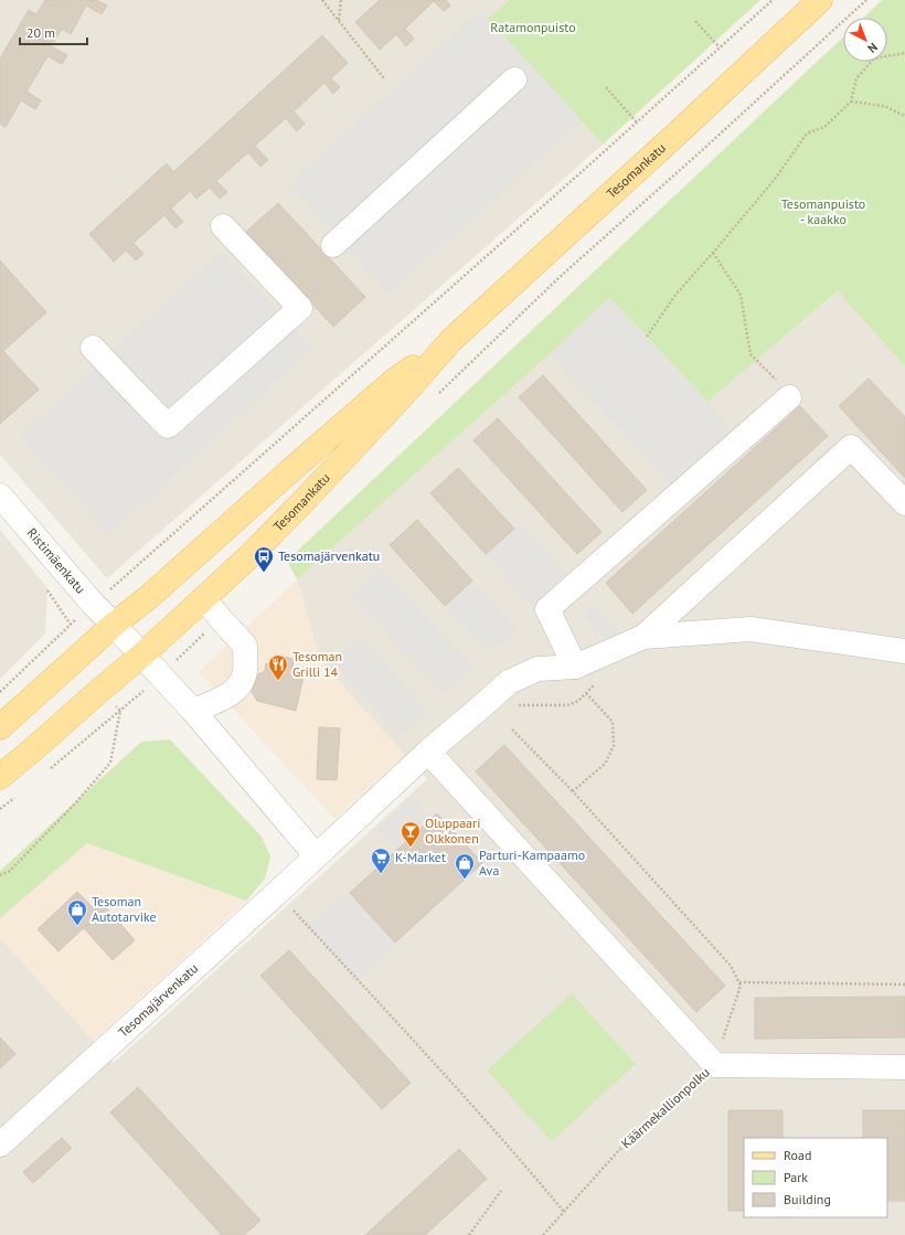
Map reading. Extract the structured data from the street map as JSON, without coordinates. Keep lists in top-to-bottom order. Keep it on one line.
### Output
{"streets":{"main road":["Tesomankatu"],"street":["Ristimäenkatu","Tesomajärvenkatu","Käärmekallionpolku"]},"crossings":[["Tesomankatu","Ristimäenkatu"]],"parks":["Ratamonpuisto","Tesomanpuisto - kaakko"],"places":{"bus stop":["Tesomajärvenkatu"],"restaurant":["Tesoman Grilli 14"],"bar":["Oluppaari Olkkonen"],"supermarket":["K-Market"],"shop":["Parturi-Kampaamo Ava","Tesoman Autotarvike"]},"legend":["Road","Park","Building"],"scale_bar":"20 m","north":"bottom right"}
